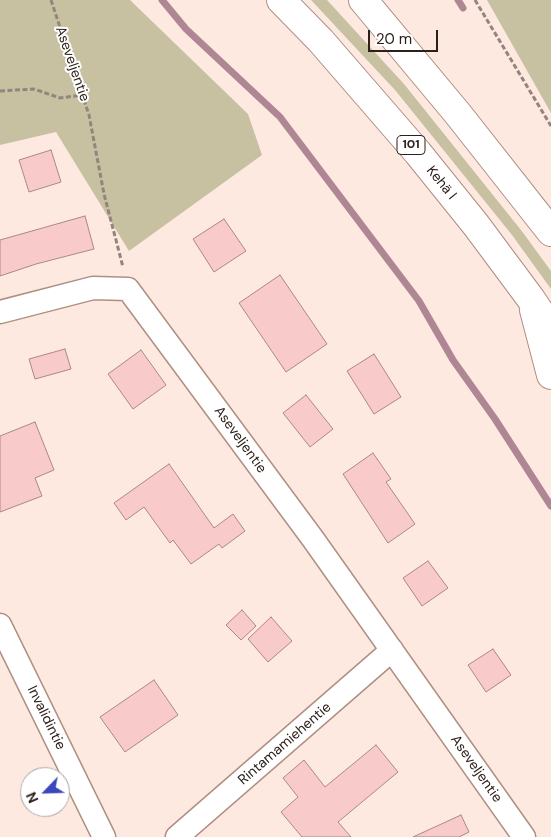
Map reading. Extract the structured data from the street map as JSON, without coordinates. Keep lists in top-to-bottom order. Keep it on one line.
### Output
{"streets":{"highway":["101","Kehä I"],"street":["Aseveljentie","Invalidintie","Rintamamiehentie"]},"crossings":[["Aseveljentie","Rintamamiehentie"],["101","Kehä I"]],"scale_bar":"20 m","north":"bottom left"}
